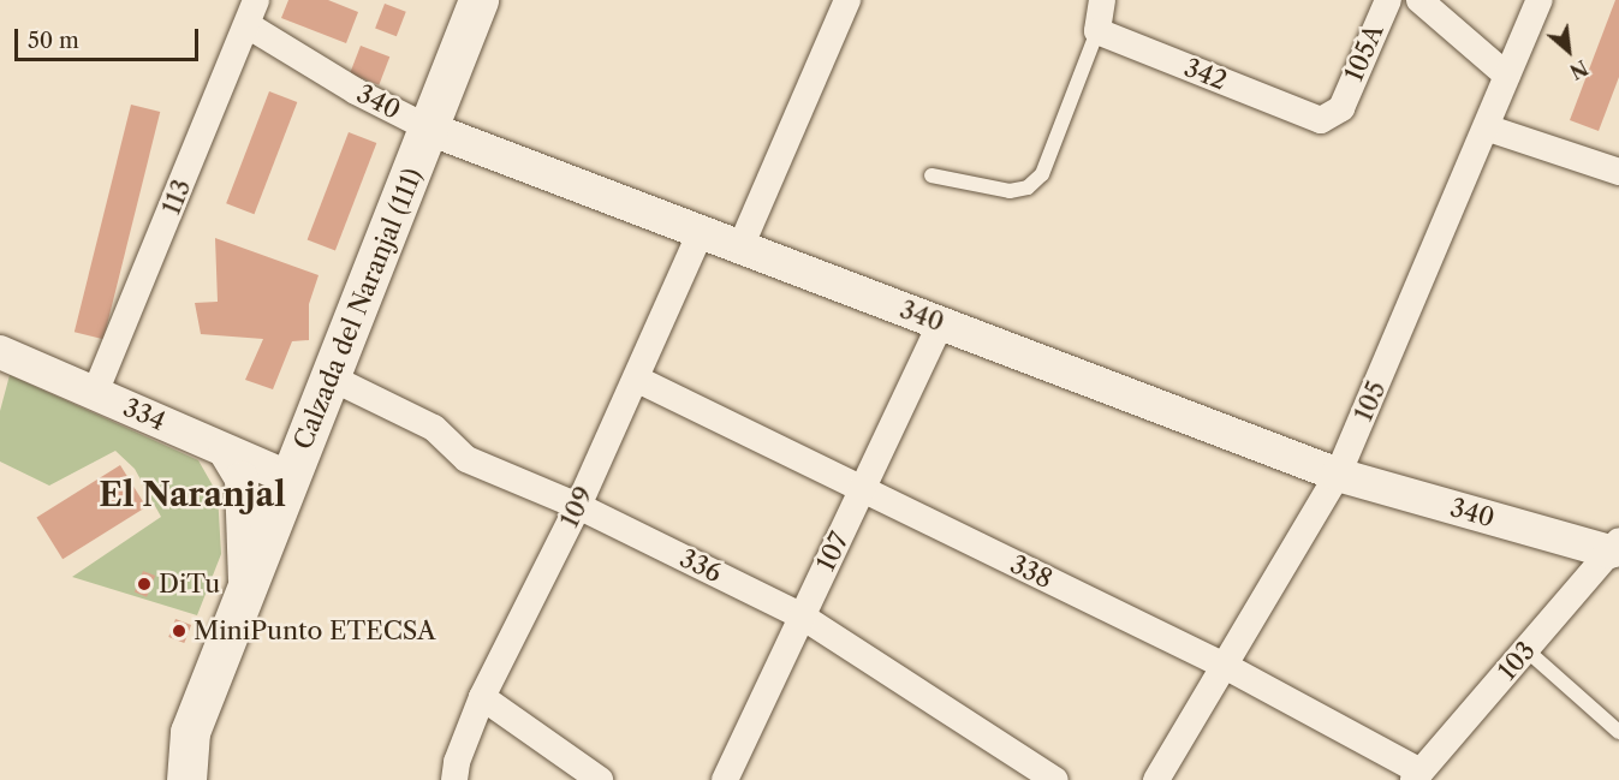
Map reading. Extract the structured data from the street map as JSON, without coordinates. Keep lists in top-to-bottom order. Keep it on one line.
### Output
{"streets":{"main road":["Calzada del Naranjal (111)"],"street":["105A","342","340","113","105","334","109","107","336","338","103"]},"crossings":[["105A","342"],["340","113"],["340","Calzada del Naranjal (111)"],["340","105"],["340","109"],["340","107"],["340","103"],["113","334"],["Calzada del Naranjal (111)","334"],["Calzada del Naranjal (111)","336"],["105","338"],["109","336"],["109","338"],["107","336"],["107","338"],["338","103"]],"districts":["El Naranjal"],"places":["DiTu","MiniPunto ETECSA"],"scale_bar":"50 m","north":"bottom right"}
